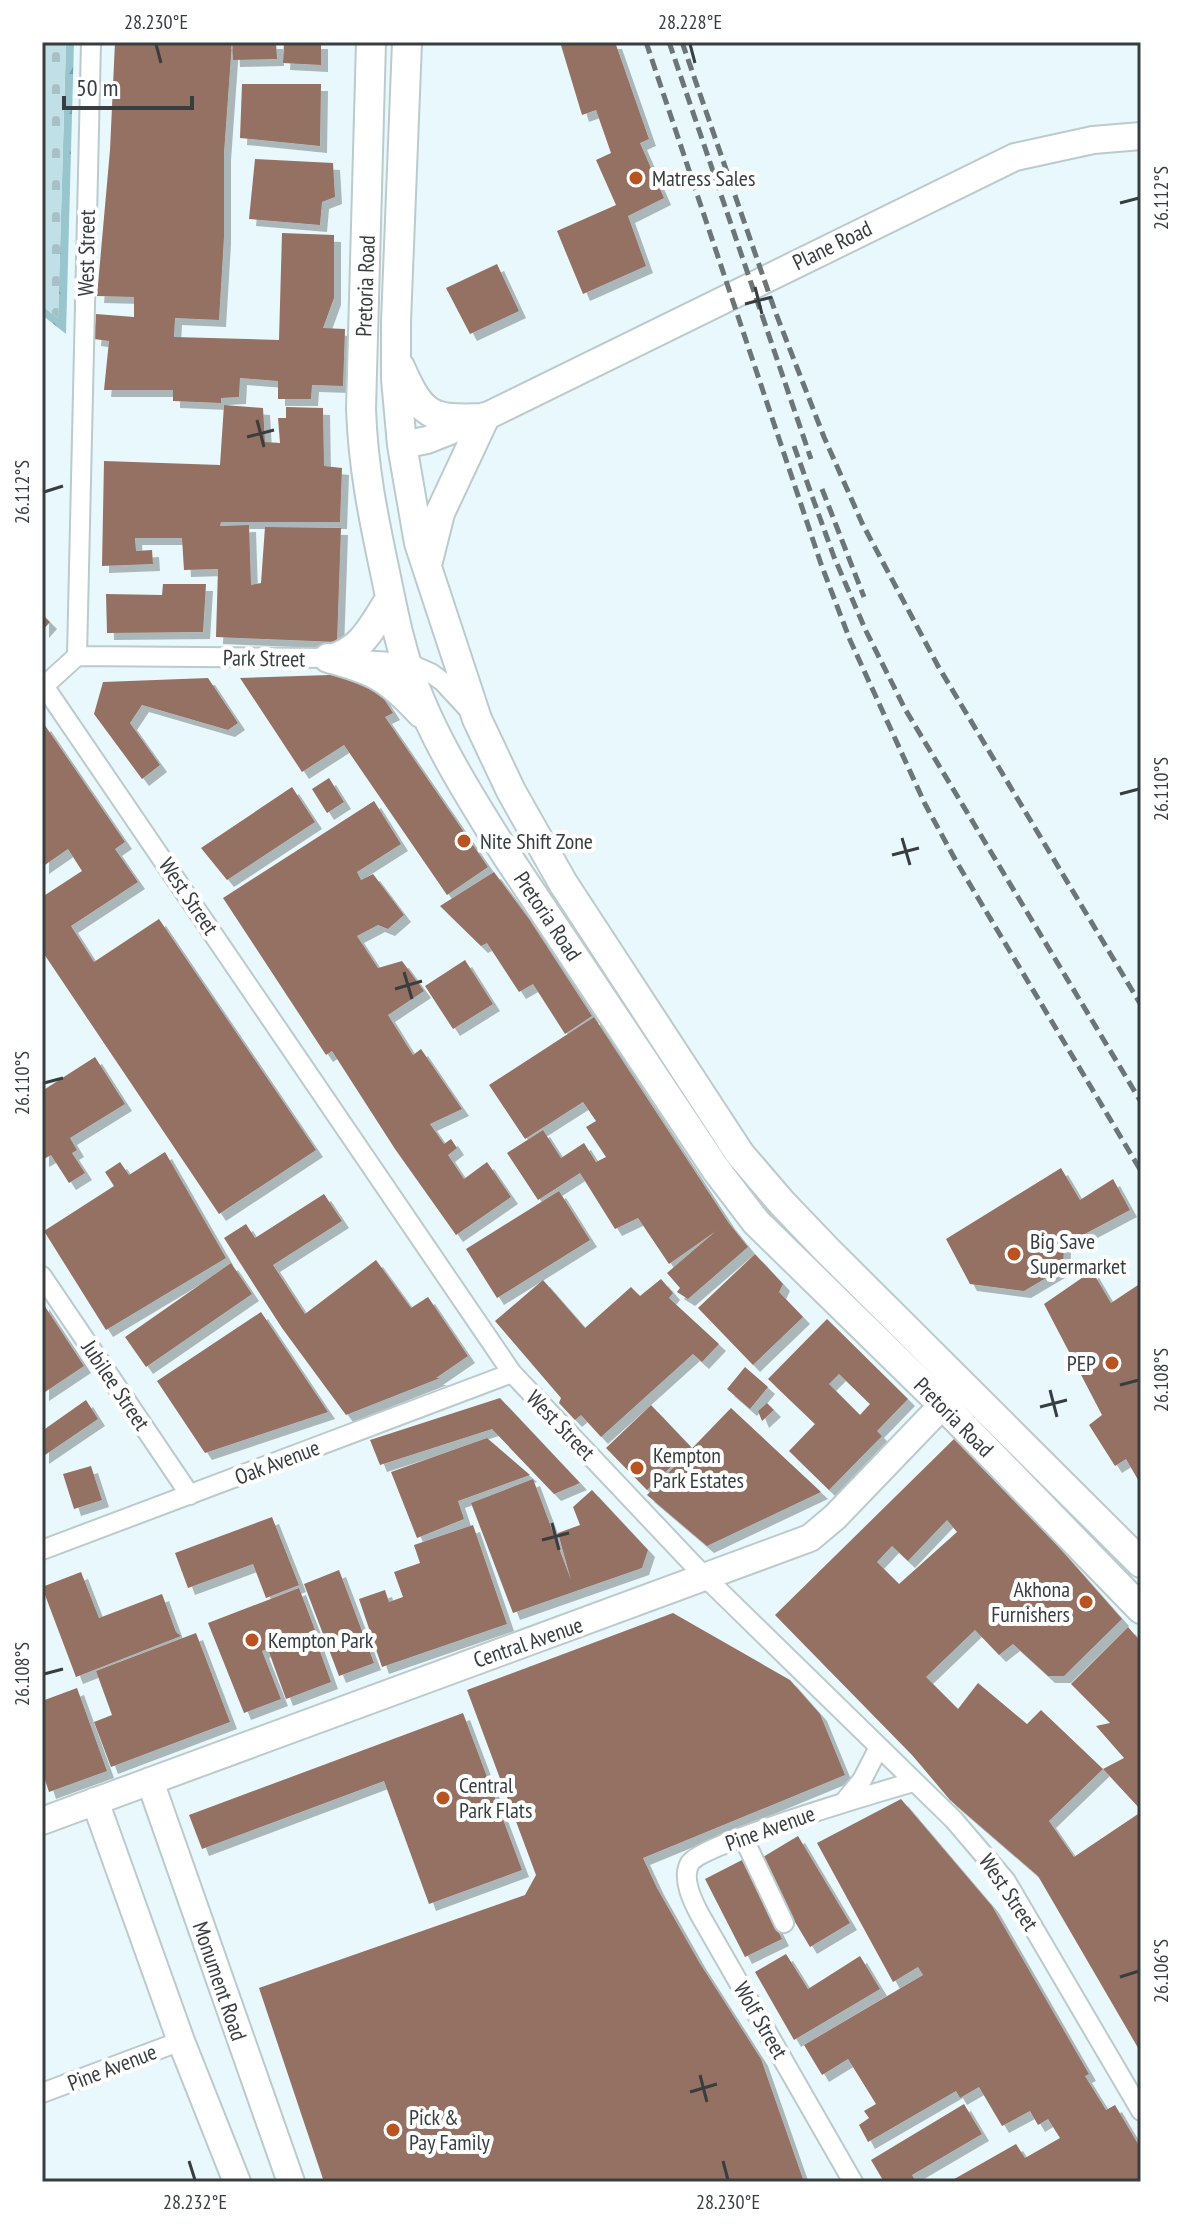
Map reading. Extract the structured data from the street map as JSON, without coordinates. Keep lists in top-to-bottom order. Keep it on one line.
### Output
{"streets":{"main road":["Plane Road","Pretoria Road","Central Avenue","Monument Road"],"street":["West Street","Park Street","Jubilee Street","Oak Avenue","Pine Avenue","Wolf Street"]},"crossings":[["Plane Road","Pretoria Road"],["West Street","Park Street"],["West Street","Oak Avenue"],["West Street","Central Avenue"],["West Street","Pine Avenue"],["Pretoria Road","Park Street"],["Pretoria Road","Central Avenue"],["Jubilee Street","Oak Avenue"],["Central Avenue","Monument Road"],["Pine Avenue","Wolf Street"]],"places":["Matress Sales","Nite Shift Zone","Big Save Supermarket","PEP","Kempton Park Estates","Akhona Furnishers","Kempton Park","Central Park Flats","Pick & Pay Family"],"scale_bar":"50 m","coordinates":["28.230°E","28.228°E","26.112°S","26.110°S","26.108°S","26.106°S","28.232°E"]}
